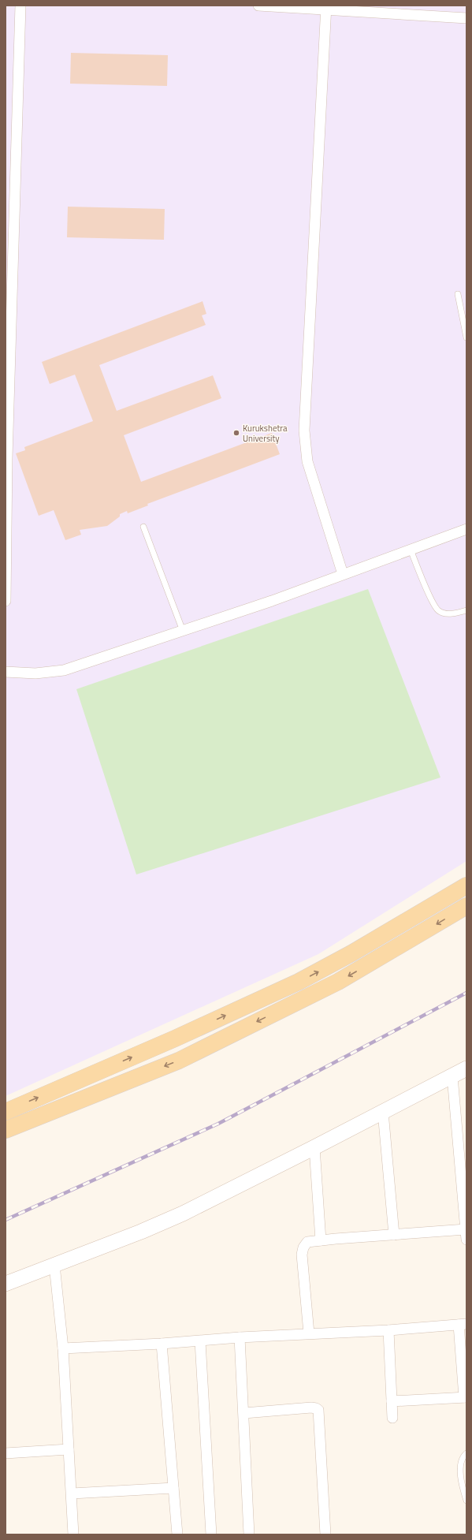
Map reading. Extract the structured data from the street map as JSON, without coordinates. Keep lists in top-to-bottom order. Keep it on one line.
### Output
{"places":["Kurukshetra University"]}
